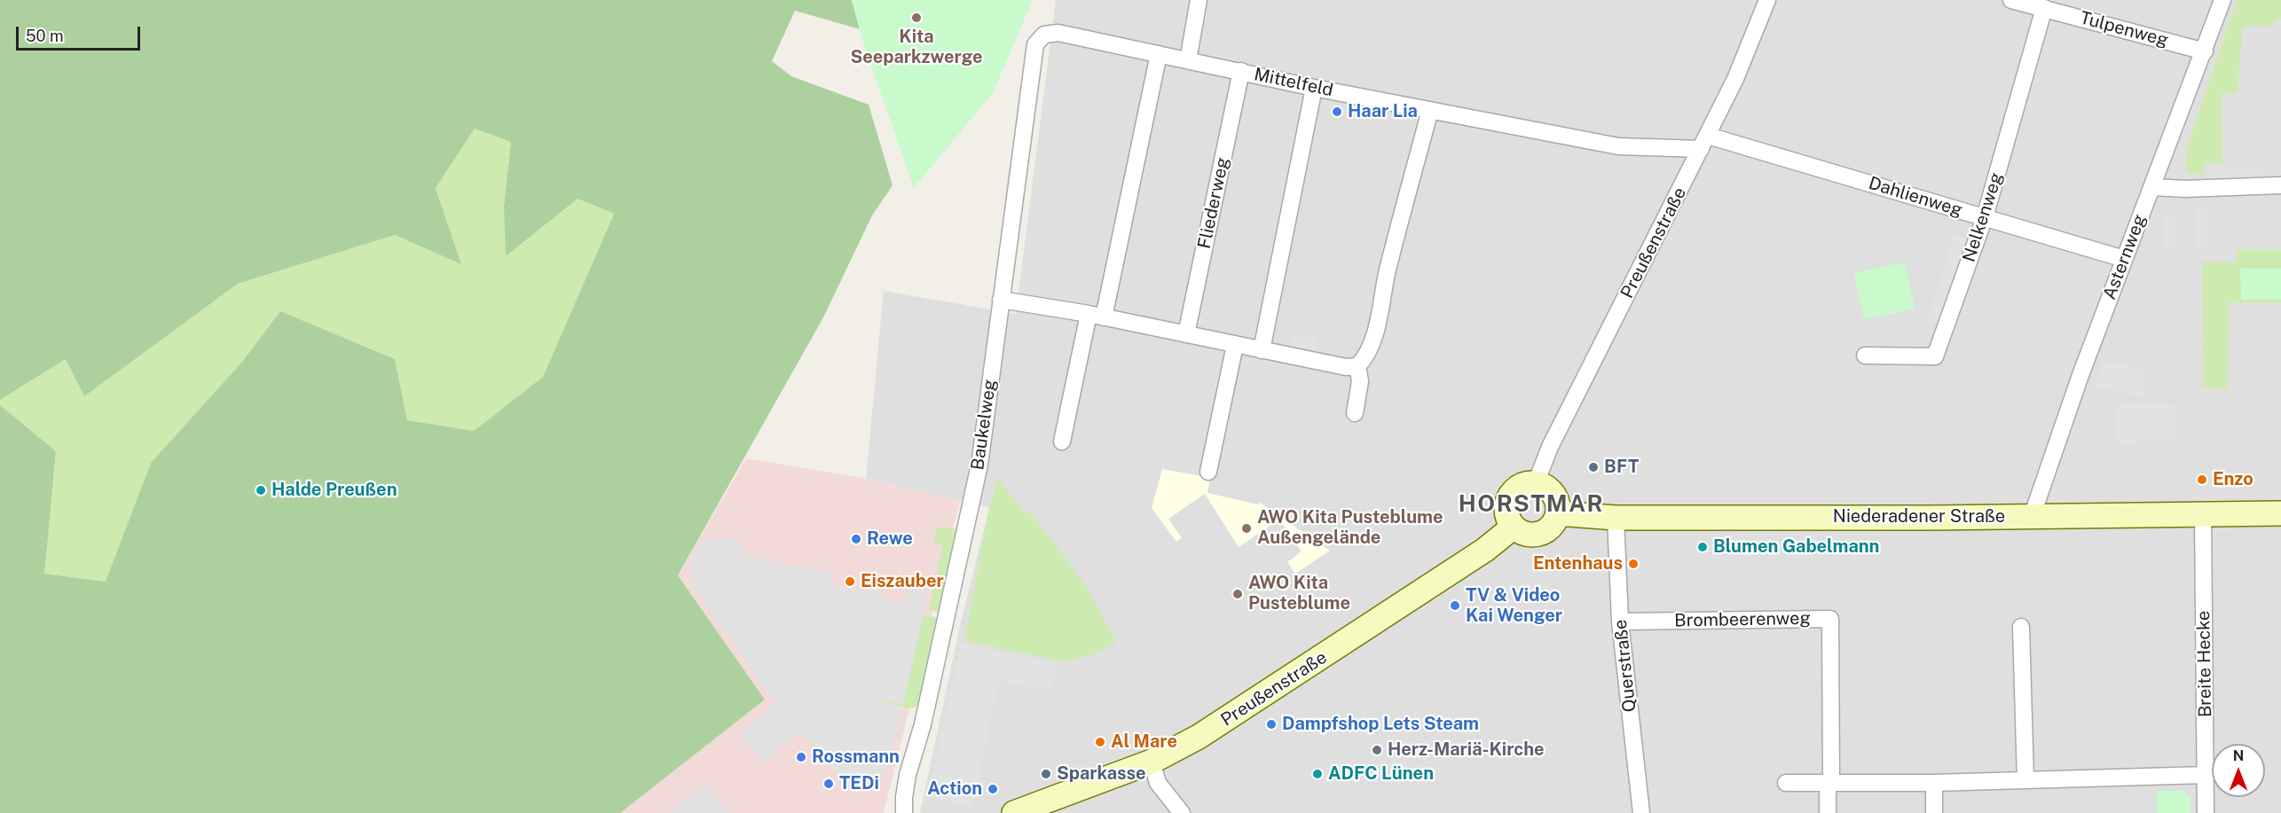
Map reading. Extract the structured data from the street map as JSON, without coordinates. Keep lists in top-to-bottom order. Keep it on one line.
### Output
{"streets":{"street":["Tulpenweg","Mittelfeld","Dahlienweg","Fliederweg","Nelkenweg","Preußenstraße","Asternweg","Baukelweg","Niederadener Straße","Brombeerenweg","Breite Hecke","Querstraße"]},"crossings":[["Tulpenweg","Nelkenweg"],["Tulpenweg","Asternweg"],["Mittelfeld","Dahlienweg"],["Mittelfeld","Fliederweg"],["Mittelfeld","Preußenstraße"],["Mittelfeld","Baukelweg"],["Dahlienweg","Nelkenweg"],["Dahlienweg","Preußenstraße"],["Dahlienweg","Asternweg"],["Preußenstraße","Niederadener Straße"],["Asternweg","Niederadener Straße"],["Niederadener Straße","Breite Hecke"],["Niederadener Straße","Querstraße"],["Brombeerenweg","Querstraße"]],"districts":["HORSTMAR"],"places":["Kita Seeparkzwerge","Haar Lia","BFT","Enzo","Halde Preußen","AWO Kita Pusteblume Außengelände","Rewe","Blumen Gabelmann","Entenhaus","Eiszauber","AWO Kita Pusteblume","TV & Video Kai Wenger","Dampfshop Lets Steam","Al Mare","Herz-Mariä-Kirche","Rossmann","Sparkasse","ADFC Lünen","TEDi","Action"],"scale_bar":"50 m","north":"top"}
